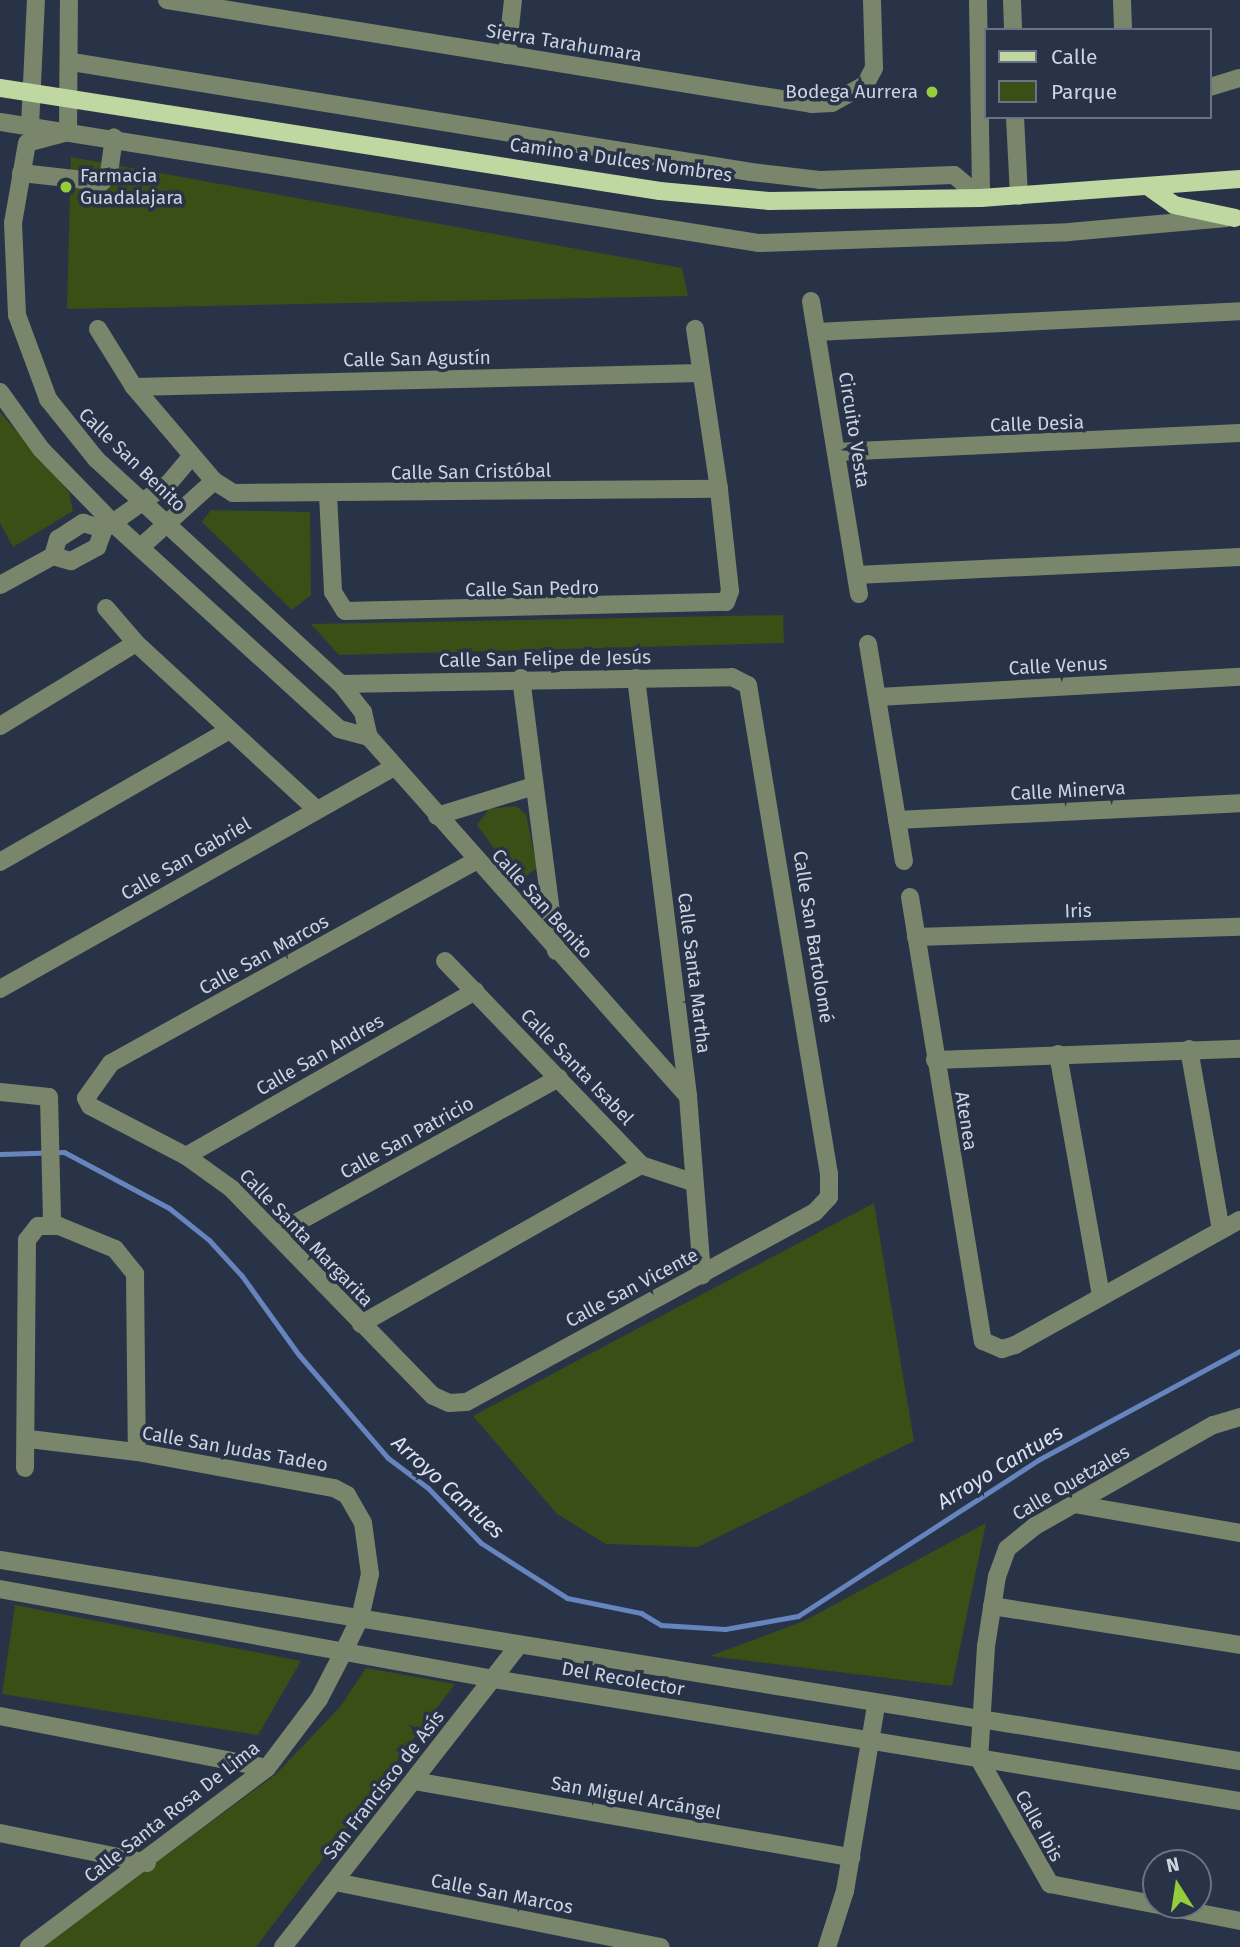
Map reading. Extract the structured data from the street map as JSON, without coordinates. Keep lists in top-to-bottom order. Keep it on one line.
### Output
{"streets":{"main road":["Camino a Dulces Nombres"],"street":["Sierra Tarahumara","Calle San Agustín","Calle Desia","Circuito Vesta","Calle San Benito","Calle San Cristóbal","Calle San Pedro","Calle San Felipe de Jesús","Calle Venus","Calle Minerva","Calle San Gabriel","Iris","Calle San Bartolomé","Calle San Marcos","Calle Santa Martha","Calle San Andres","Calle Santa Isabel","Atenea","Calle San Patricio","Calle Santa Margarita","Calle San Vicente","Calle San Judas Tadeo","Calle Quetzales","Del Recolector","San Francisco de Asís","San Miguel Arcángel","Calle Santa Rosa De Lima","Calle Ibis"]},"crossings":[["Calle Desia","Circuito Vesta"],["Calle San Benito","Calle San Felipe de Jesús"],["Calle San Benito","Calle San Gabriel"],["Calle San Benito","Calle San Marcos"],["Calle San Benito","Calle Santa Martha"],["Calle San Cristóbal","Calle San Pedro"],["Calle San Felipe de Jesús","Calle San Bartolomé"],["Calle San Felipe de Jesús","Calle Santa Martha"],["Iris","Atenea"],["Calle San Bartolomé","Calle San Vicente"],["Calle San Marcos","Calle Santa Margarita"],["Calle San Marcos","San Francisco de Asís"],["Calle Santa Martha","Calle Santa Isabel"],["Calle Santa Martha","Calle San Vicente"],["Calle San Andres","Calle Santa Isabel"],["Calle San Andres","Calle Santa Margarita"],["Calle Santa Isabel","Calle San Patricio"],["Calle San Patricio","Calle Santa Margarita"],["Calle Santa Margarita","Calle San Vicente"],["Calle San Judas Tadeo","Del Recolector"],["Calle San Judas Tadeo","Calle Santa Rosa De Lima"],["Calle Quetzales","Del Recolector"],["Del Recolector","San Francisco de Asís"],["Del Recolector","Calle Santa Rosa De Lima"],["Del Recolector","Calle Ibis"],["San Francisco de Asís","San Miguel Arcángel"]],"water":["Arroyo Cantues"],"places":["Bodega Aurrera","Farmacia Guadalajara"],"legend":["Calle","Parque"],"north":"top"}
